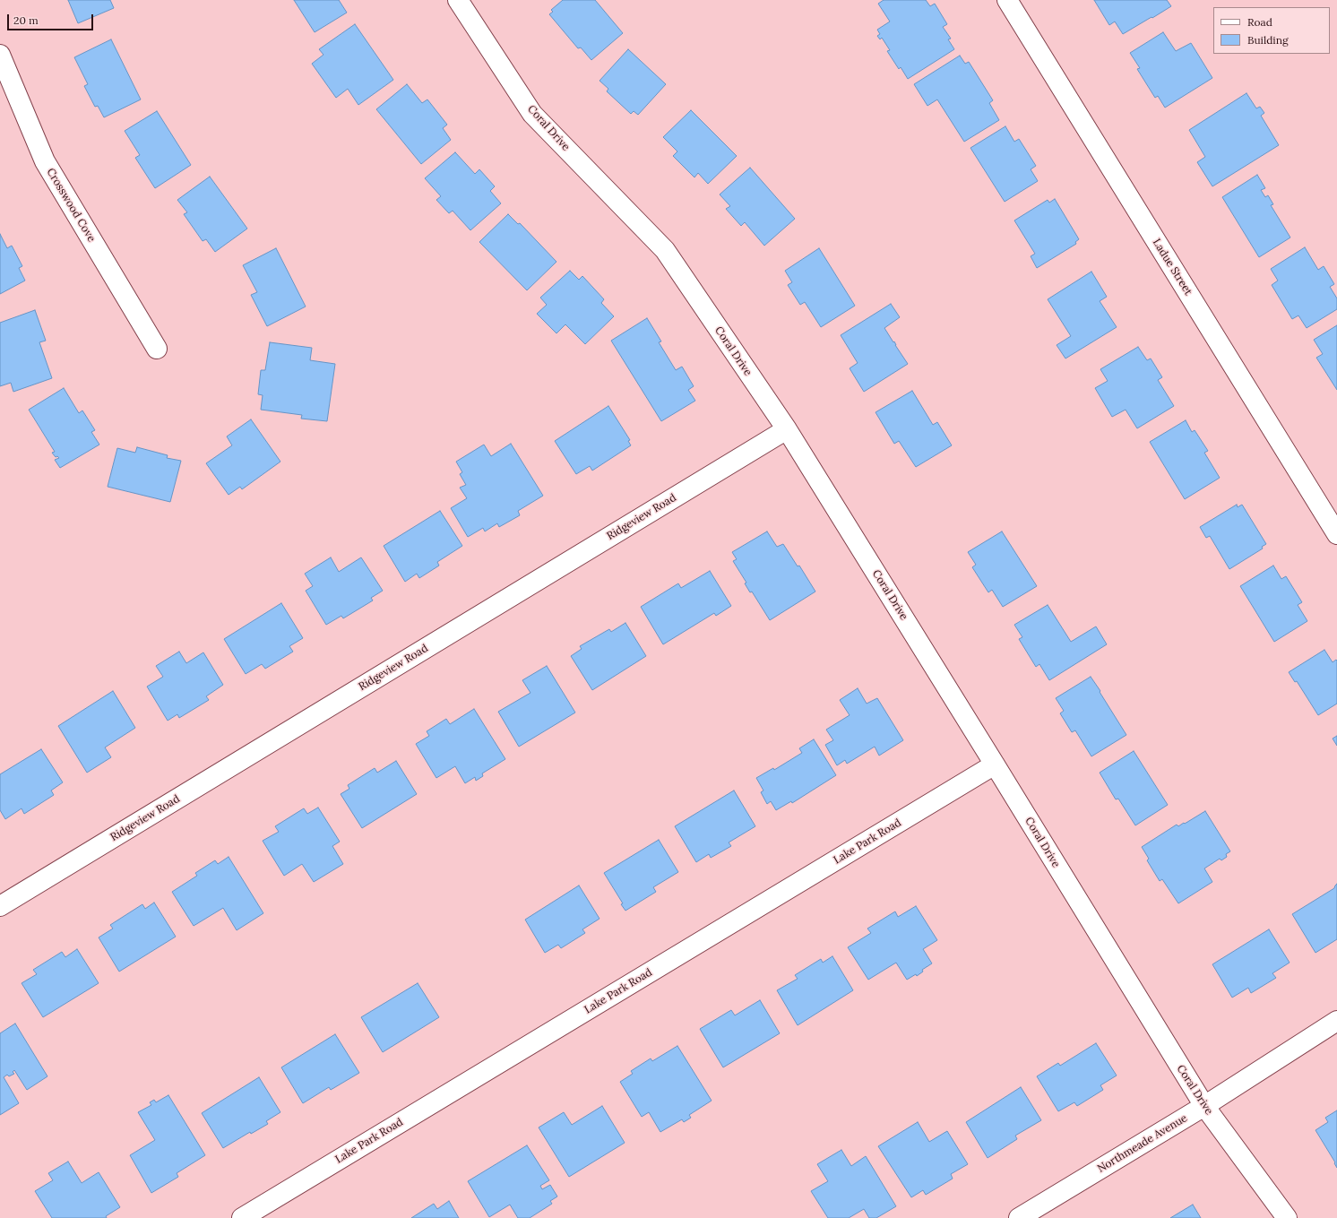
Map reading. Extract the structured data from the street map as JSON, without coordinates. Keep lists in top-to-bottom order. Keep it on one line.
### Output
{"streets":{"street":["Coral Drive","Crosswood Cove","Ladue Street","Ridgeview Road","Lake Park Road","Northmeade Avenue"]},"crossings":[["Coral Drive","Ridgeview Road"],["Coral Drive","Lake Park Road"],["Coral Drive","Northmeade Avenue"]],"legend":["Road","Building"],"scale_bar":"20 m"}
